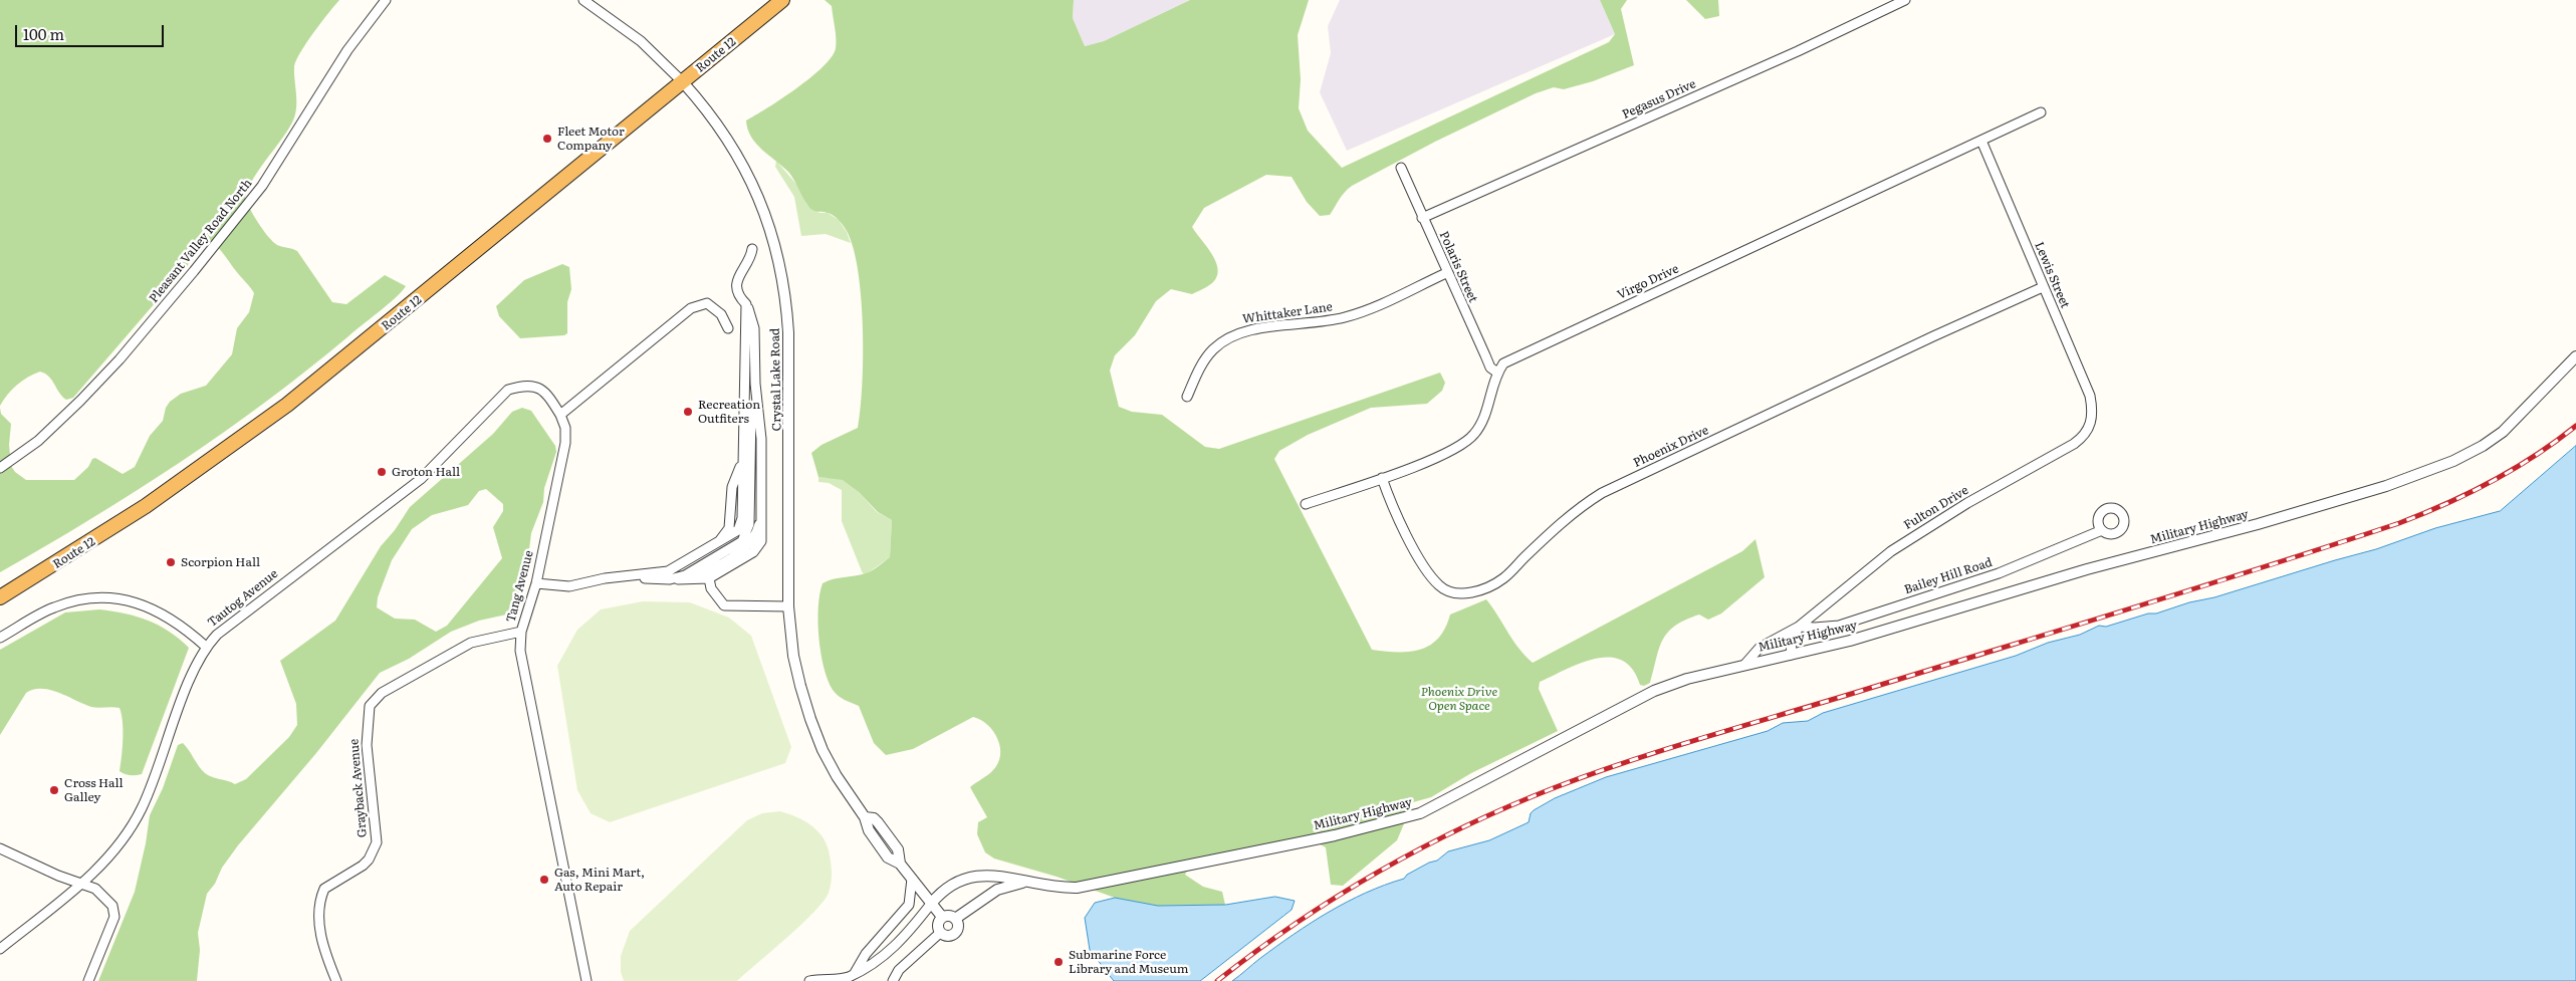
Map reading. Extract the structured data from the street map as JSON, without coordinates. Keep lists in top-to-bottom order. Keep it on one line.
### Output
{"streets":{"highway":["Route 12"],"street":["Pegasus Drive","Pleasant Valley Road North","Polaris Street","Lewis Street","Virgo Drive","Whittaker Lane","Crystal Lake Road","Phoenix Drive","Fulton Drive","Military Highway","Bailey Hill Road","Tang Avenue","Tautog Avenue","Grayback Avenue"]},"crossings":[["Route 12","Crystal Lake Road"],["Pegasus Drive","Polaris Street"],["Polaris Street","Virgo Drive"],["Polaris Street","Whittaker Lane"],["Lewis Street","Virgo Drive"],["Lewis Street","Phoenix Drive"],["Lewis Street","Fulton Drive"],["Crystal Lake Road","Military Highway"],["Fulton Drive","Military Highway"],["Fulton Drive","Bailey Hill Road"],["Tang Avenue","Tautog Avenue"],["Tang Avenue","Grayback Avenue"]],"parks":["Phoenix Drive Open Space"],"places":["Fleet Motor Company","Recreation Outfiters","Groton Hall","Scorpion Hall","Cross Hall Galley","Gas, Mini Mart, Auto Repair","Submarine Force Library and Museum"],"scale_bar":"100 m"}
